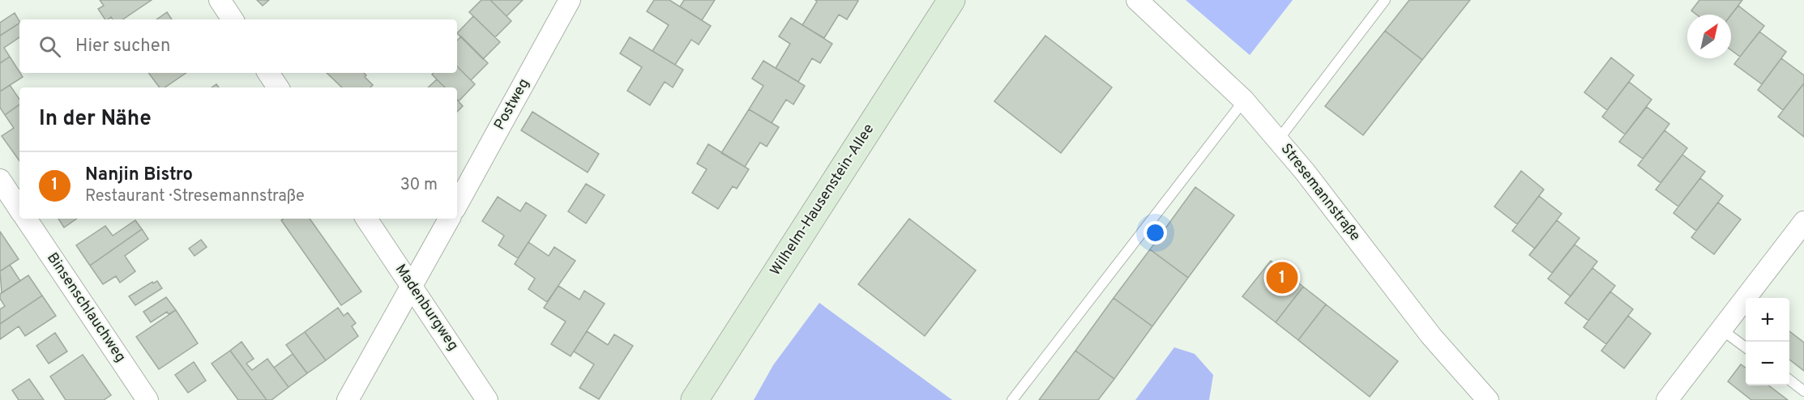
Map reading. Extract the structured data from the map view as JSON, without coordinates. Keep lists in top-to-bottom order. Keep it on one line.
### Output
{"streets":{"street":["Postweg","Stresemannstraße","Wilhelm-Hausenstein-Allee","Binsenschlauchweg","Madenburgweg"]},"north":"top right","page":{"search":"Hier suchen","heading":"In der Nähe","list":[{"mark":"1","name":"Nanjin Bistro","note":"Restaurant · Stresemannstraße","value":"30 m"}],"pins":"1","map_buttons":["+","−"]}}
